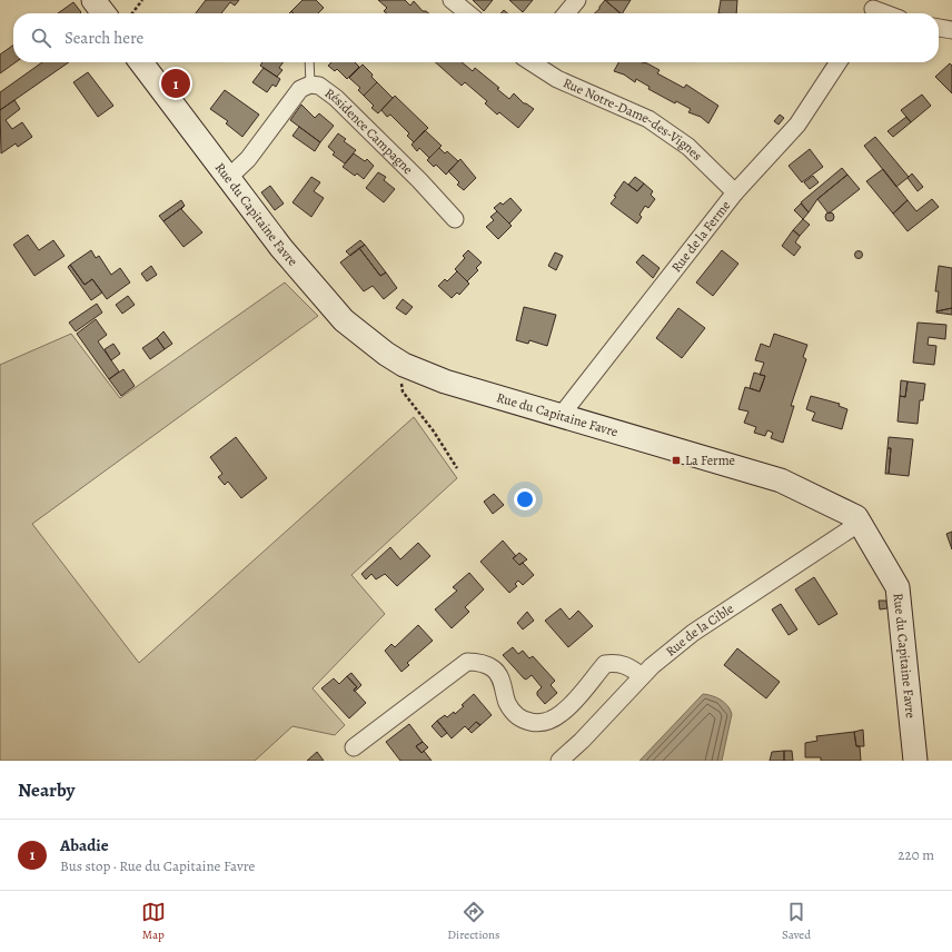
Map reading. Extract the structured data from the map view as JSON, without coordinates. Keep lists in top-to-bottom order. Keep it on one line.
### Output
{"streets":{"street":["Rue Notre-Dame-des-Vignes","Résidence Campagne","Rue du Capitaine Favre","Rue de la Ferme","Rue de la Cible"]},"crossings":[["Rue Notre-Dame-des-Vignes","Rue de la Ferme"],["Résidence Campagne","Rue du Capitaine Favre"],["Rue du Capitaine Favre","Rue de la Ferme"],["Rue du Capitaine Favre","Rue de la Cible"]],"places":{"transit":["La Ferme"]},"page":{"search":"Search here","pins":"1","heading":"Nearby","list":[{"mark":"1","name":"Abadie","note":"Bus stop · Rue du Capitaine Favre","value":"220 m"}],"nav":["Map","Directions","Saved"]}}
